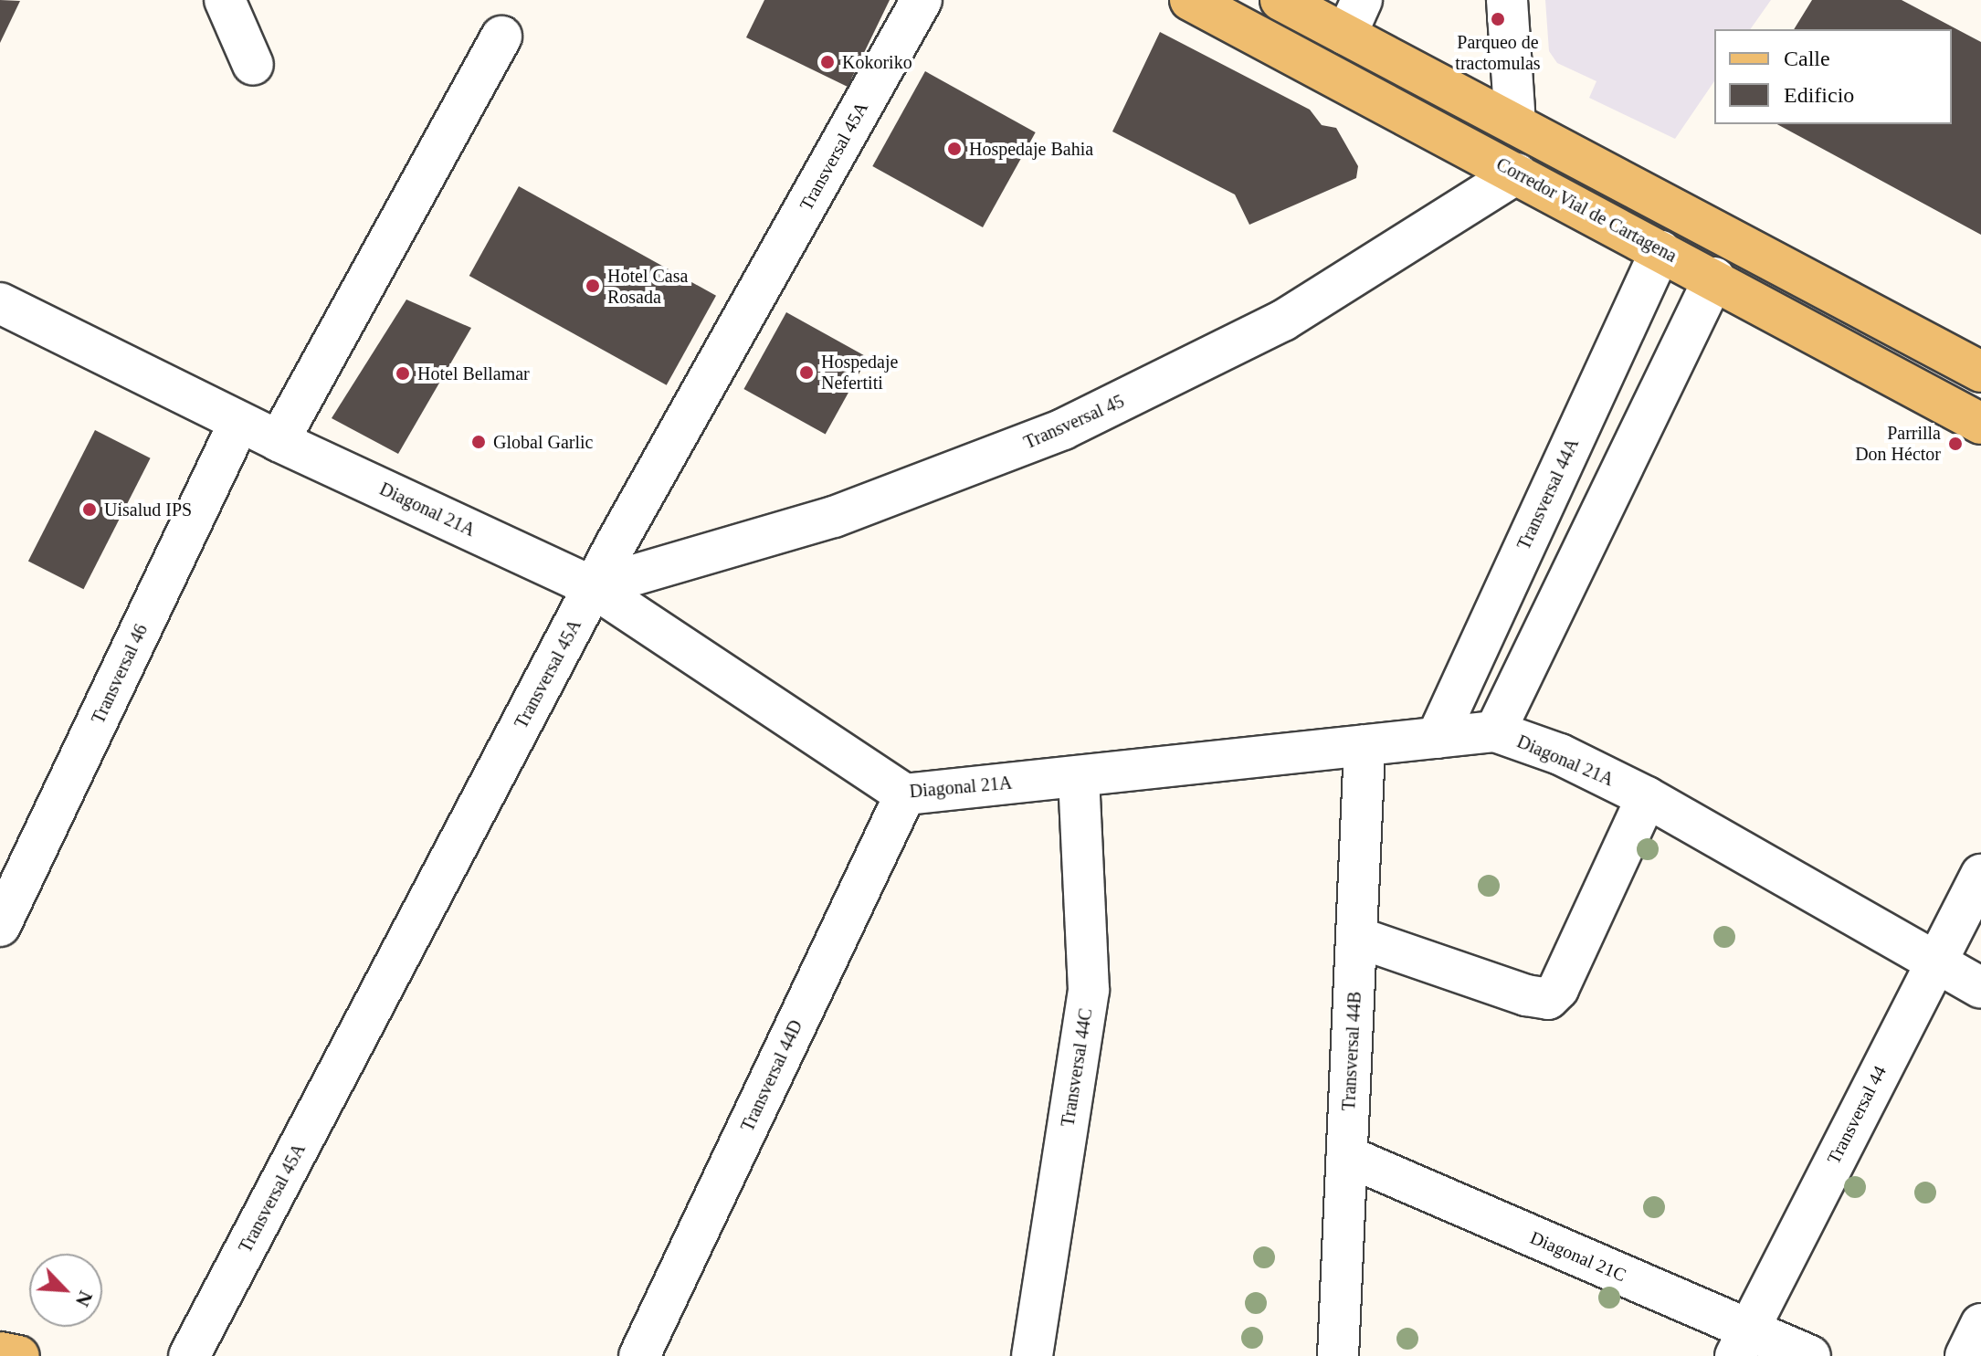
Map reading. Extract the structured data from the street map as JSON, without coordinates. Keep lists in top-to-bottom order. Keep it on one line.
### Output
{"streets":{"main road":["Corredor Vial de Cartagena"],"street":["Transversal 45A","Transversal 45","Transversal 44A","Diagonal 21A","Transversal 46","Transversal 44B","Transversal 44C","Transversal 44D","Transversal 44","Diagonal 21C"]},"crossings":[["Transversal 45A","Transversal 45"],["Transversal 45A","Diagonal 21A"],["Corredor Vial de Cartagena","Transversal 45"],["Corredor Vial de Cartagena","Transversal 44A"],["Transversal 45","Diagonal 21A"],["Transversal 44A","Diagonal 21A"],["Diagonal 21A","Transversal 46"],["Diagonal 21A","Transversal 44B"],["Diagonal 21A","Transversal 44C"],["Diagonal 21A","Transversal 44D"],["Diagonal 21A","Transversal 44"],["Transversal 44B","Diagonal 21C"],["Transversal 44","Diagonal 21C"]],"places":["Parqueo de tractomulas","Kokoriko","Hospedaje Bahia","Hotel Casa Rosada","Hospedaje Nefertiti","Hotel Bellamar","Global Garlic","Parrilla Don Héctor","Uisalud IPS"],"legend":["Calle","Edificio"],"north":"bottom right"}
